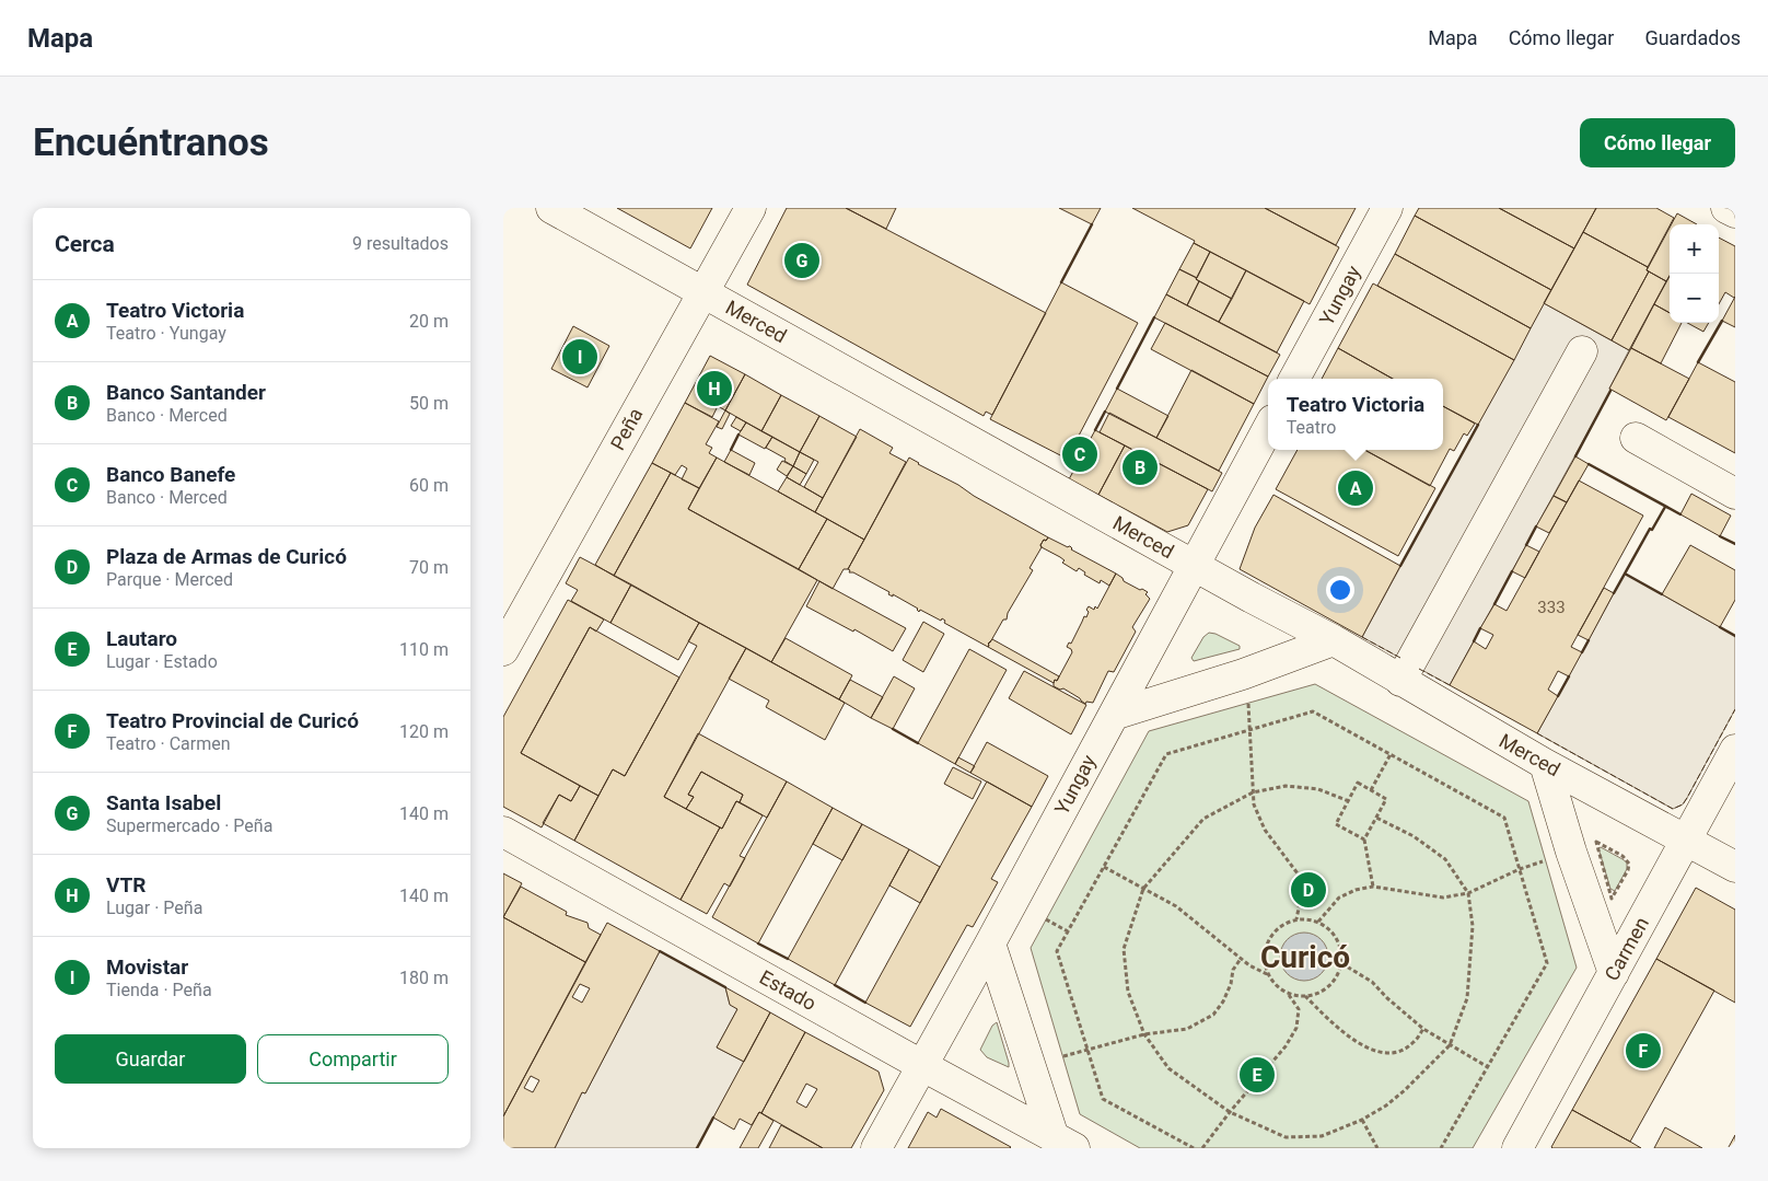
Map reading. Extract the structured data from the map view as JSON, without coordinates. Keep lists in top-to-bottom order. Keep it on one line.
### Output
{"streets":{"street":["Yungay","Merced","Peña","Carmen","Estado"]},"crossings":[["Yungay","Merced"],["Yungay","Estado"],["Merced","Peña"],["Merced","Carmen"]],"districts":["Curicó"],"house_numbers":["333"],"page":{"header":"Mapa","nav":["Mapa","Cómo llegar","Guardados"],"buttons":["Cómo llegar",["Guardar","Compartir"]],"title":"Encuéntranos","heading":["Cerca","9 resultados"],"map_buttons":["+","−"],"pins":["G","I","H","C","B","A","D","F","E"],"list":[{"mark":"A","name":"Teatro Victoria","note":"Teatro · Yungay","value":"20 m"},{"mark":"B","name":"Banco Santander","note":"Banco · Merced","value":"50 m"},{"mark":"C","name":"Banco Banefe","note":"Banco · Merced","value":"60 m"},{"mark":"D","name":"Plaza de Armas de Curicó","note":"Parque · Merced","value":"70 m"},{"mark":"E","name":"Lautaro","note":"Lugar · Estado","value":"110 m"},{"mark":"F","name":"Teatro Provincial de Curicó","note":"Teatro · Carmen","value":"120 m"},{"mark":"G","name":"Santa Isabel","note":"Supermercado · Peña","value":"140 m"},{"mark":"H","name":"VTR","note":"Lugar · Peña","value":"140 m"},{"mark":"I","name":"Movistar","note":"Tienda · Peña","value":"180 m"}],"popup":["Teatro Victoria","Teatro"]}}
